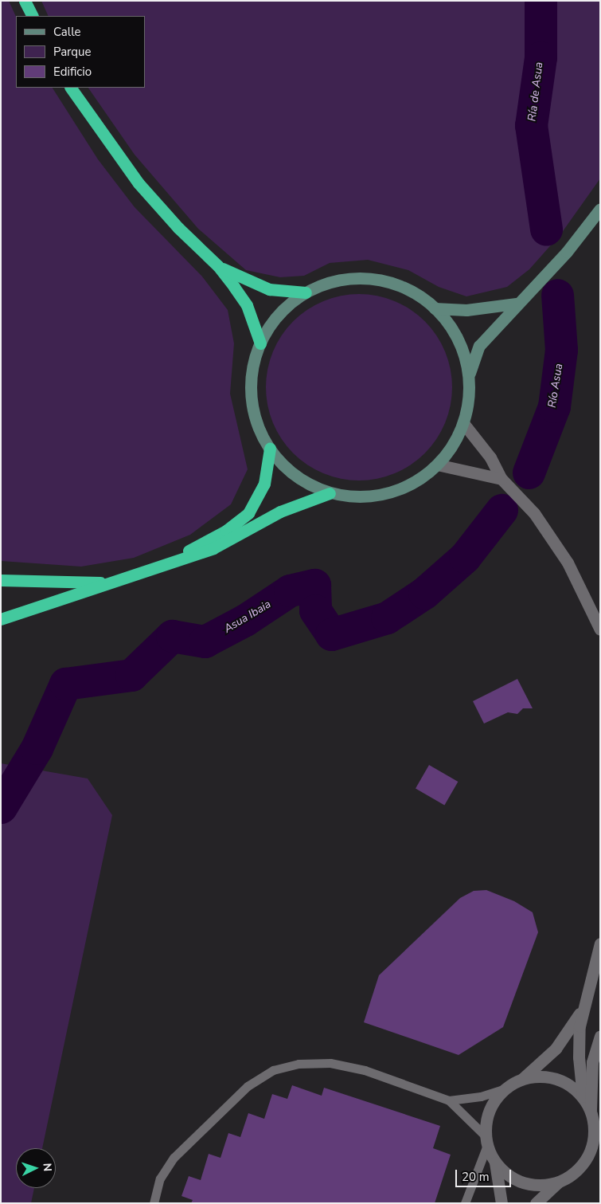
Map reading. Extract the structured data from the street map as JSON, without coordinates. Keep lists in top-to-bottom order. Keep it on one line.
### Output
{"water":["Ría de Asua","Río Asua","Asua Ibaia"],"legend":["Calle","Parque","Edificio"],"scale_bar":"20 m","north":"right"}
